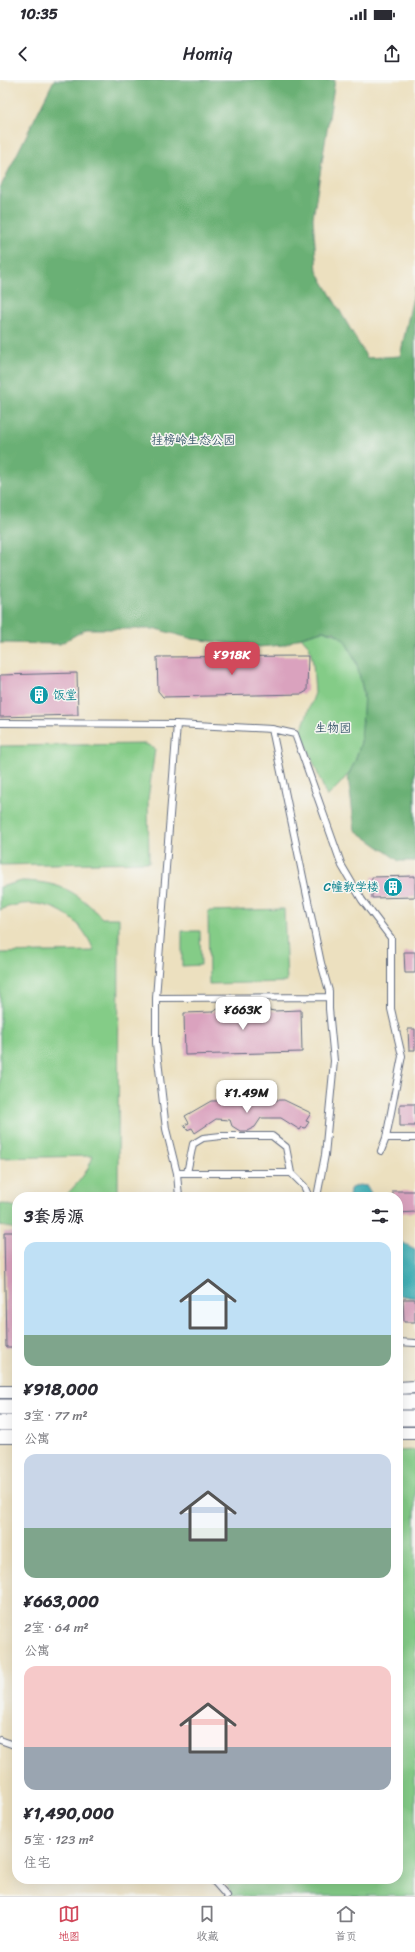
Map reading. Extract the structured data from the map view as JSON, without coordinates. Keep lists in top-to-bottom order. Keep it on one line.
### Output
{"parks":["挂榜岭生态公园","生物园"],"places":{"building":["饭堂","C幢教学楼"]},"page":{"status":"10:35","header":"Homiq","price":["¥918K","¥663K","¥1.49M"],"heading":"3套房源","list":[{"name":"¥918,000","note":"3室 · 77 m² · 公寓"},{"name":"¥663,000","note":"2室 · 64 m² · 公寓"},{"name":"¥1,490,000","note":"5室 · 123 m² · 住宅"}],"tabs":["地图","收藏","首页"]}}
